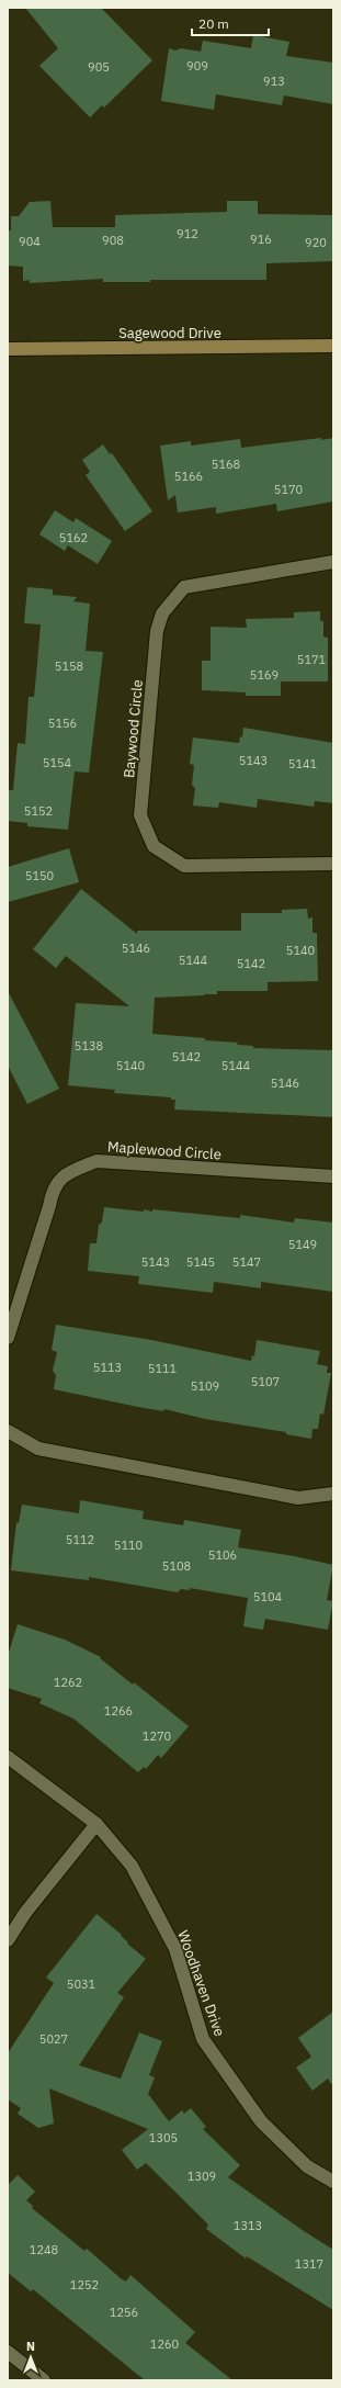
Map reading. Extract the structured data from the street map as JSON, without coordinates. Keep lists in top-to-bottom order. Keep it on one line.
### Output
{"streets":{"street":["Sagewood Drive","Baywood Circle","Maplewood Circle","Woodhaven Drive"]},"house_numbers":["909","905","913","912","916","908","904","920","5168","5166","5170","5162","5171","5158","5169","5156","5143","5154","5141","5152","5150","5146","5140","5144","5142","5138","5142","5140","5144","5146","5149","5143","5145","5147","5113","5111","5107","5109","5112","5110","5106","5108","5104","1262","1266","1270","5031","5027","1305","1309","1313","1248","1317","1252","1256","1260"],"scale_bar":"20 m","north":"top"}
